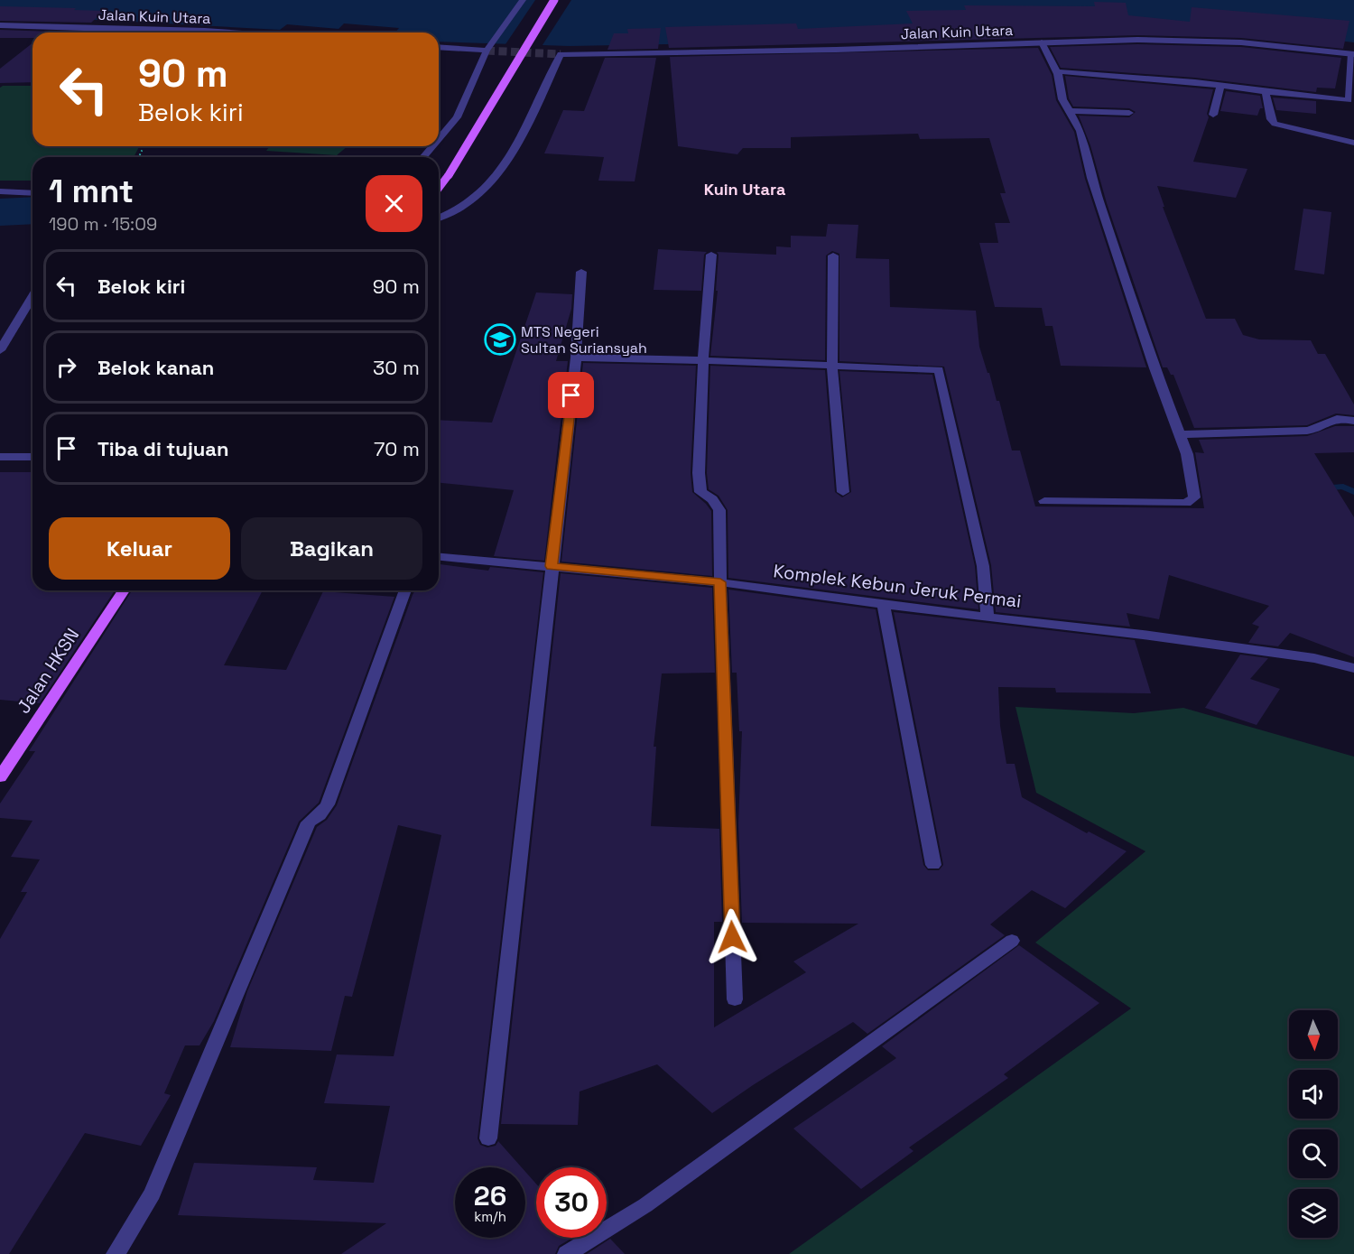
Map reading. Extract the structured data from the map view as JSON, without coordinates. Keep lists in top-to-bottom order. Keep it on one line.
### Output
{"streets":{"main road":["Jalan HKSN"],"street":["Jalan Kuin Utara","Komplek Kebun Jeruk Permai"]},"districts":["Kuin Utara"],"places":{"school or university":["MTS Negeri Sultan Suriansyah"]},"north":"bottom","page":{"turn":["90 m","Belok kiri"],"heading":["1 mnt","190 m · 15:09"],"list":[{"name":"Belok kiri","value":"90 m"},{"name":"Belok kanan","value":"30 m"},{"name":"Tiba di tujuan","value":"70 m"}],"buttons":["Keluar","Bagikan"],"speed":"26 km/h","limit":"30"}}
